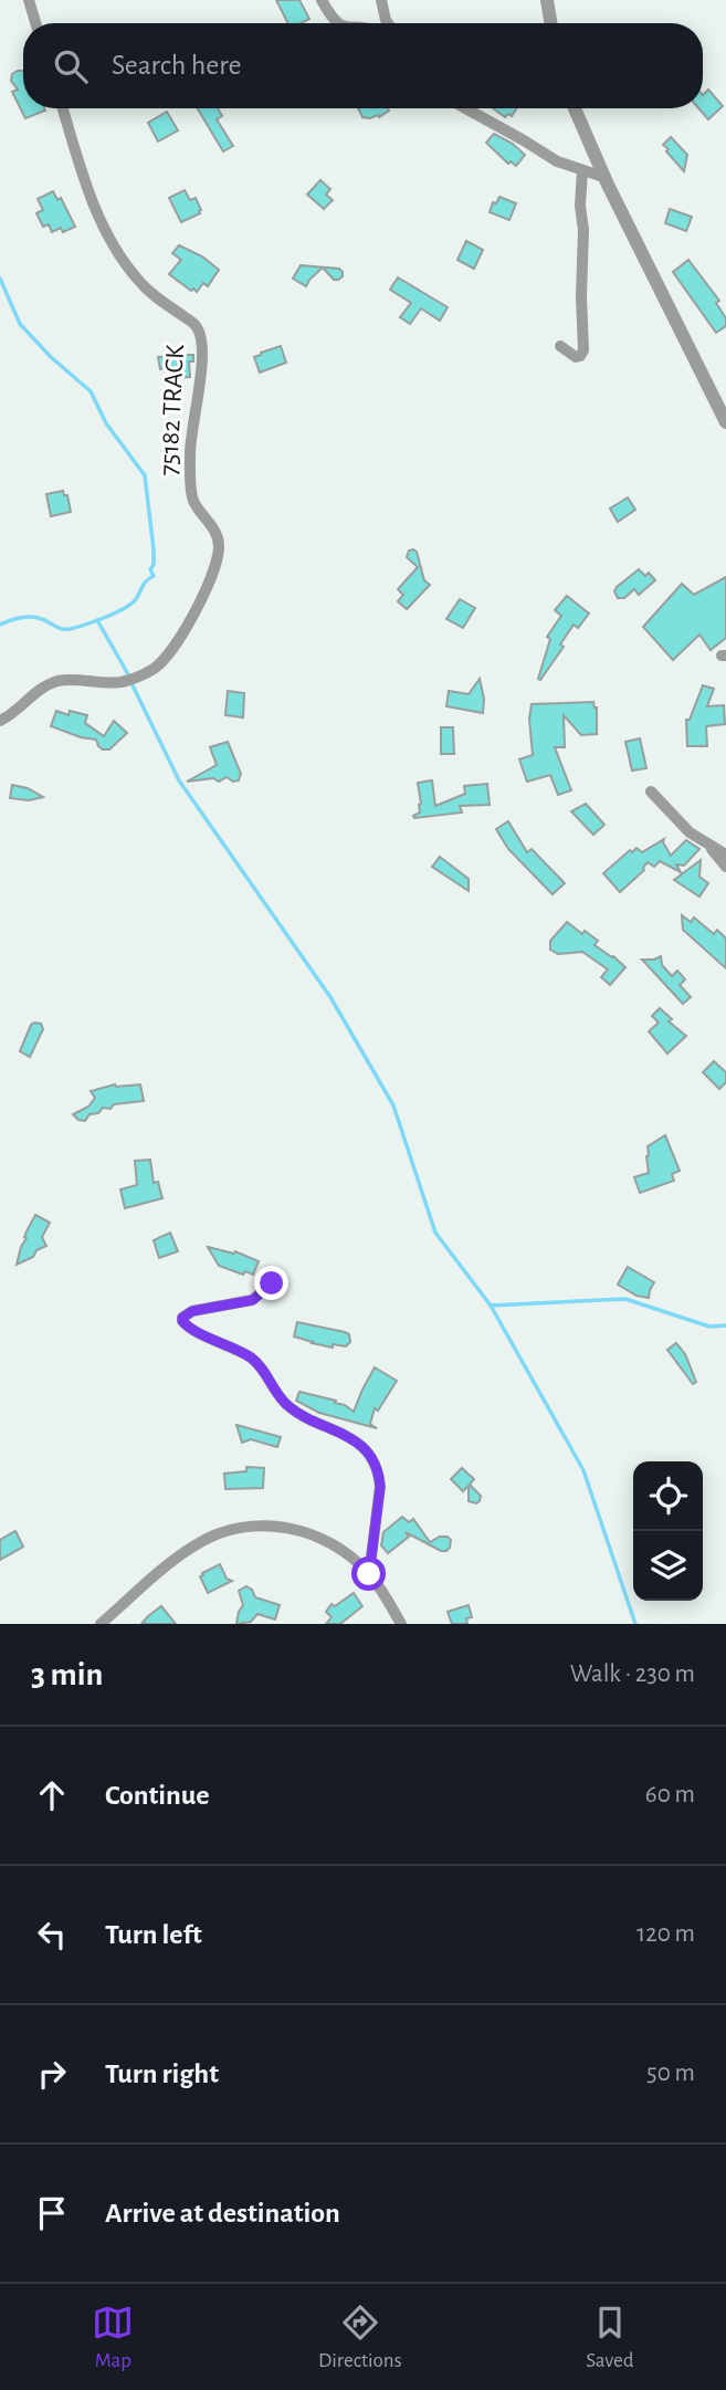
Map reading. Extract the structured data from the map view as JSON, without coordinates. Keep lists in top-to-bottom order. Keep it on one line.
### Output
{"streets":{"street":["75182 TRACK"]},"page":{"search":"Search here","heading":["3 min","Walk · 230 m"],"list":[["Continue","60 m"],["Turn left","120 m"],["Turn right","50 m"],"Arrive at destination"],"nav":["Map","Directions","Saved"]}}
